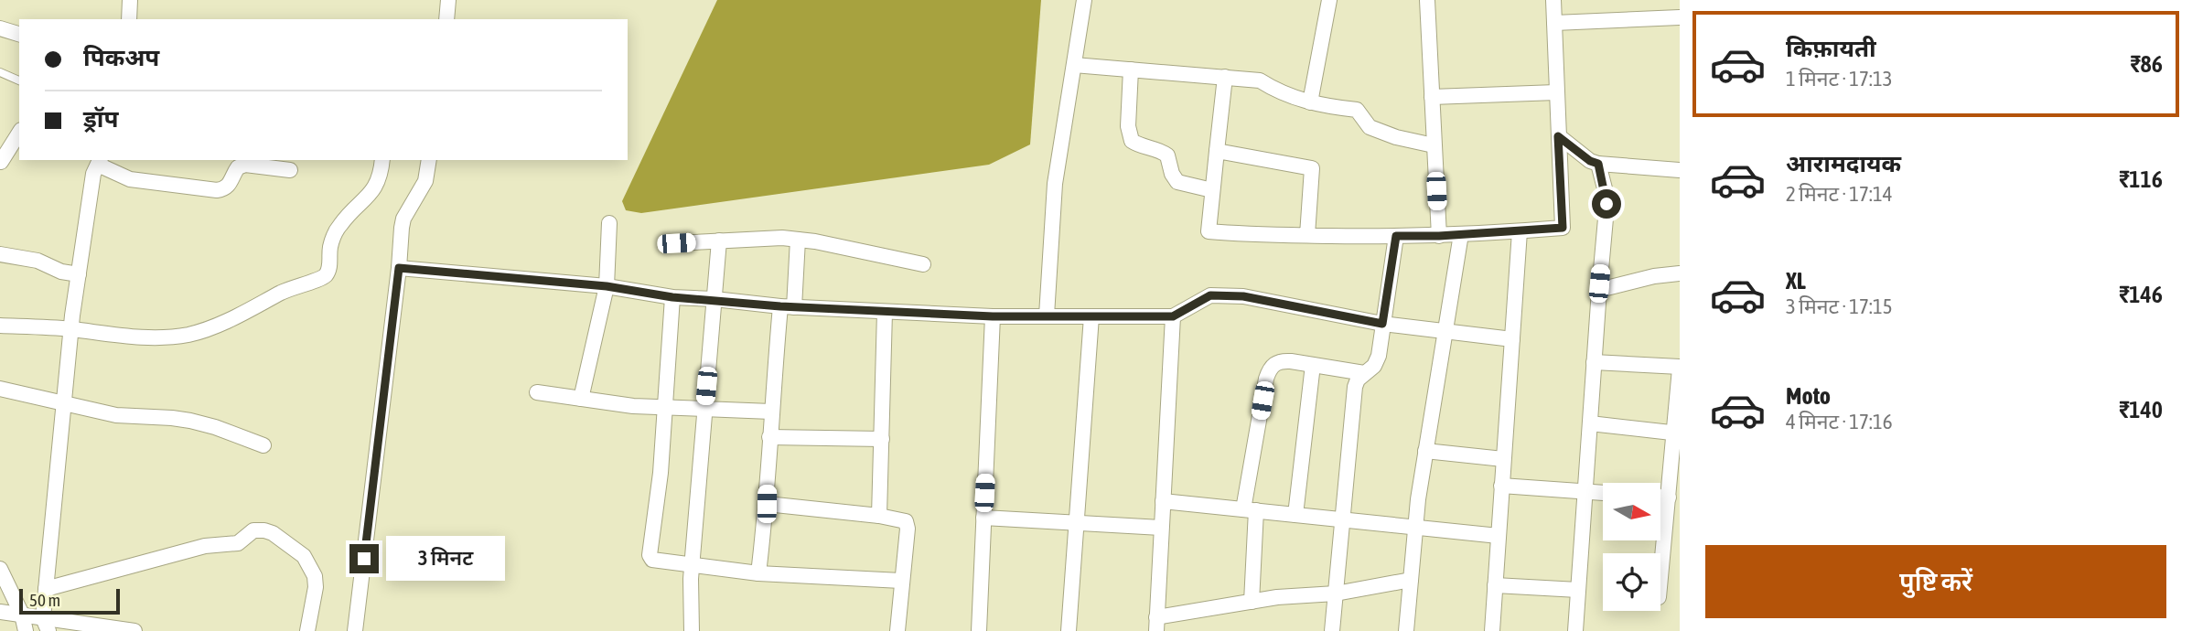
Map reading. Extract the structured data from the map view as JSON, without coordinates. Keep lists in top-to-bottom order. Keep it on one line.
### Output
{"scale_bar":"50 m","north":"right","page":{"list":[{"name":"किफ़ायती","note":"1 मिनट · 17:13","value":"₹86"},{"name":"आरामदायक","note":"2 मिनट · 17:14","value":"₹116"},{"name":"XL","note":"3 मिनट · 17:15","value":"₹146"},{"name":"Moto","note":"4 मिनट · 17:16","value":"₹140"}],"banner":["पिकअप","ड्रॉप"],"buttons":"पुष्टि करें","bubble":"3 मिनट","scale":"50 m"}}
